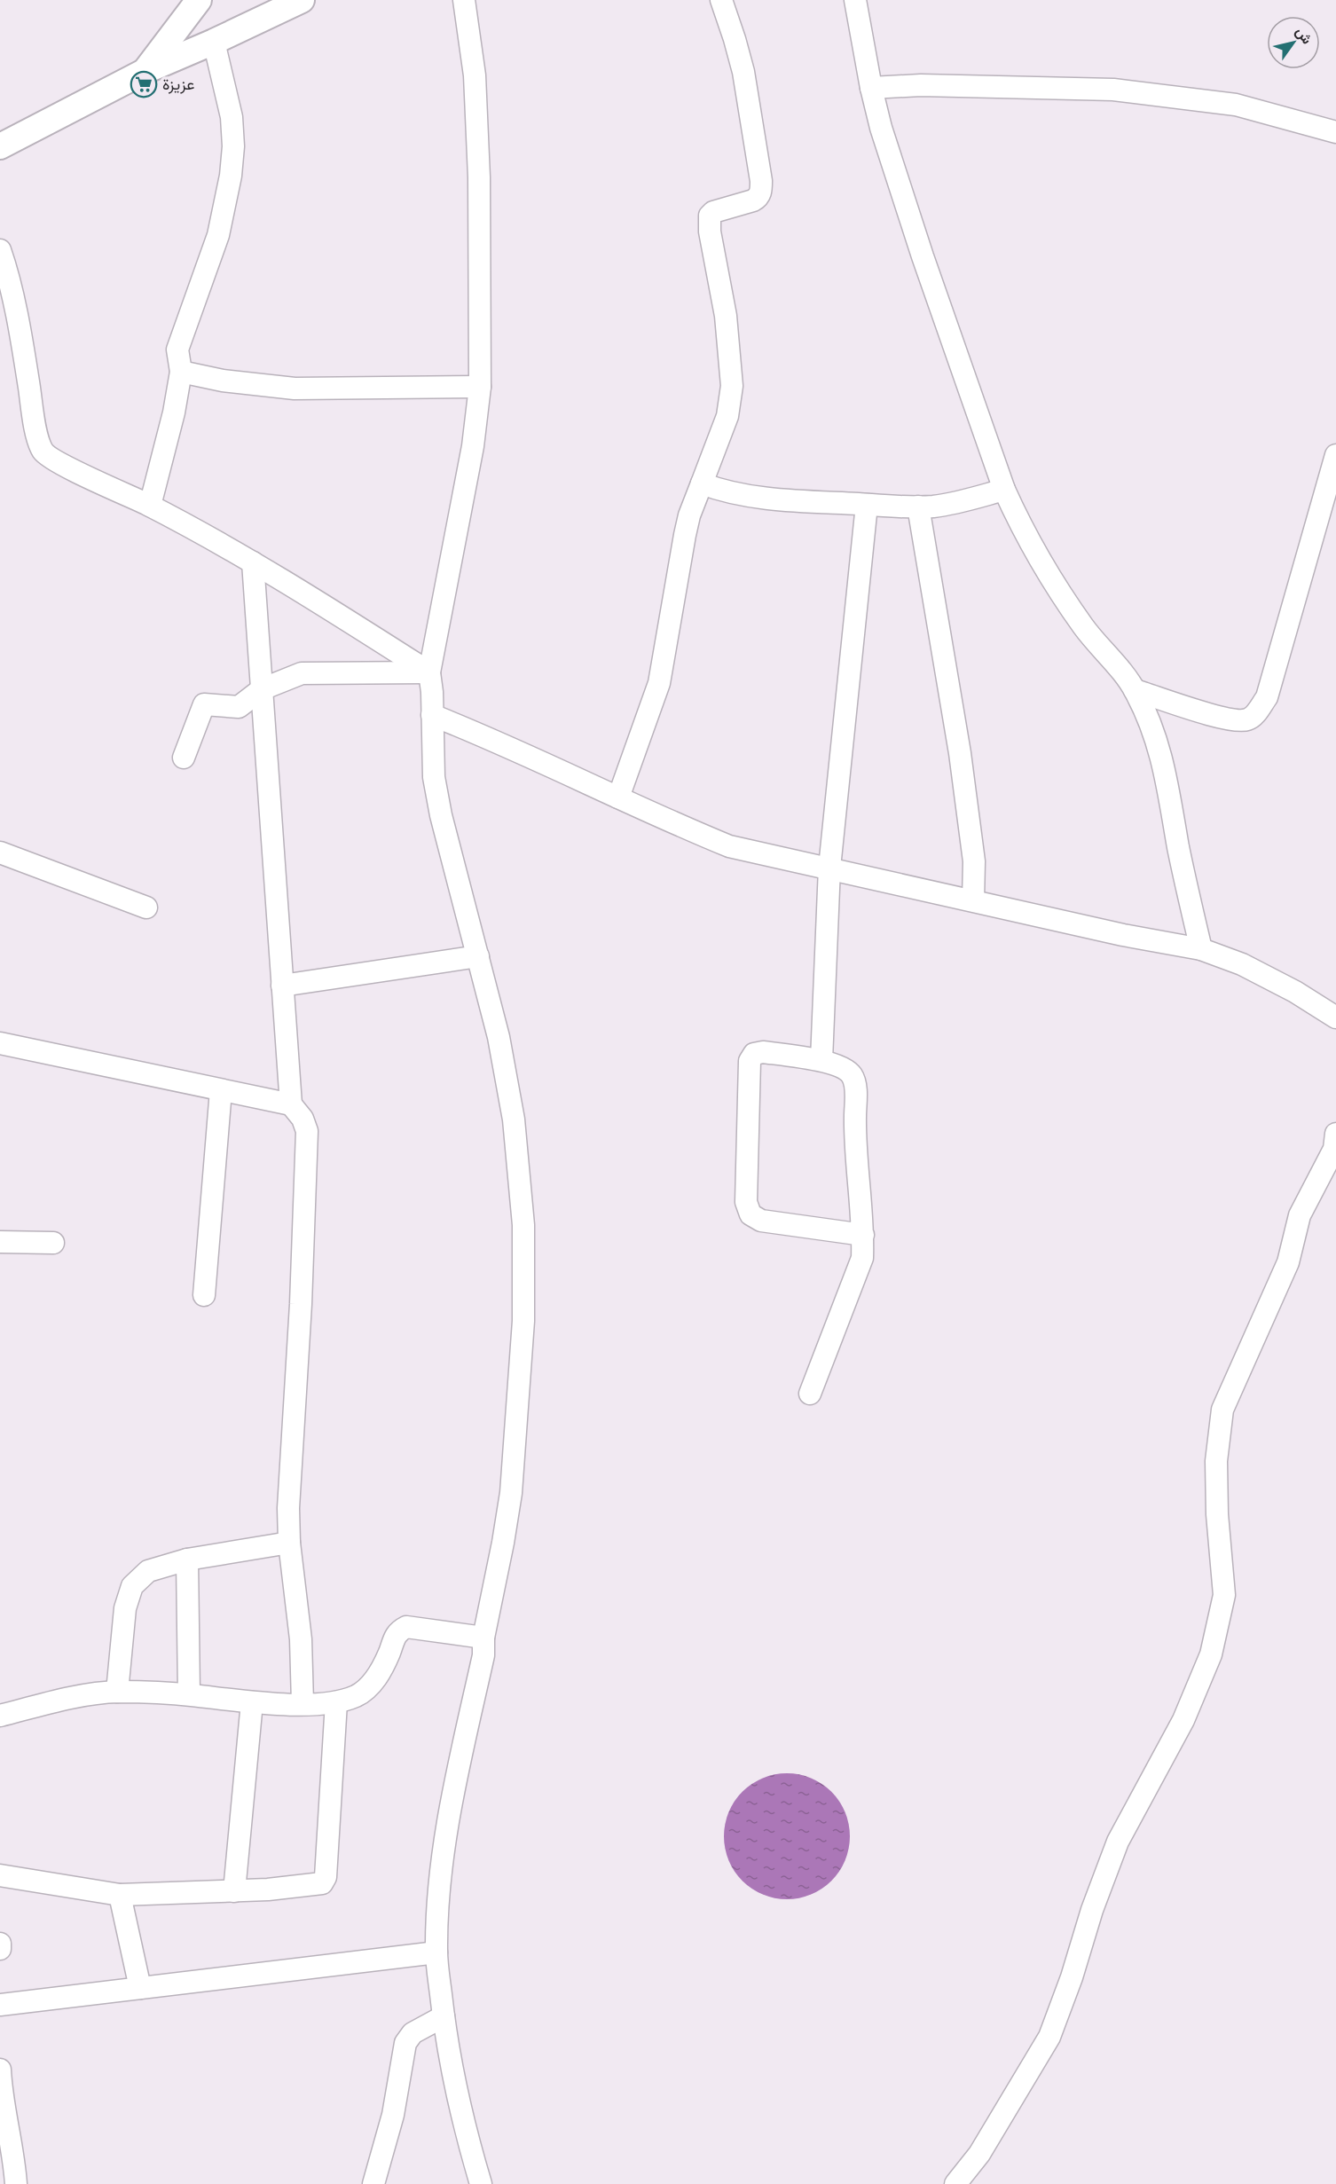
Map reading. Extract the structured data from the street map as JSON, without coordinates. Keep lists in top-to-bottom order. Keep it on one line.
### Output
{"places":{"supermarket":["عزيزة"]},"north":"top right"}
